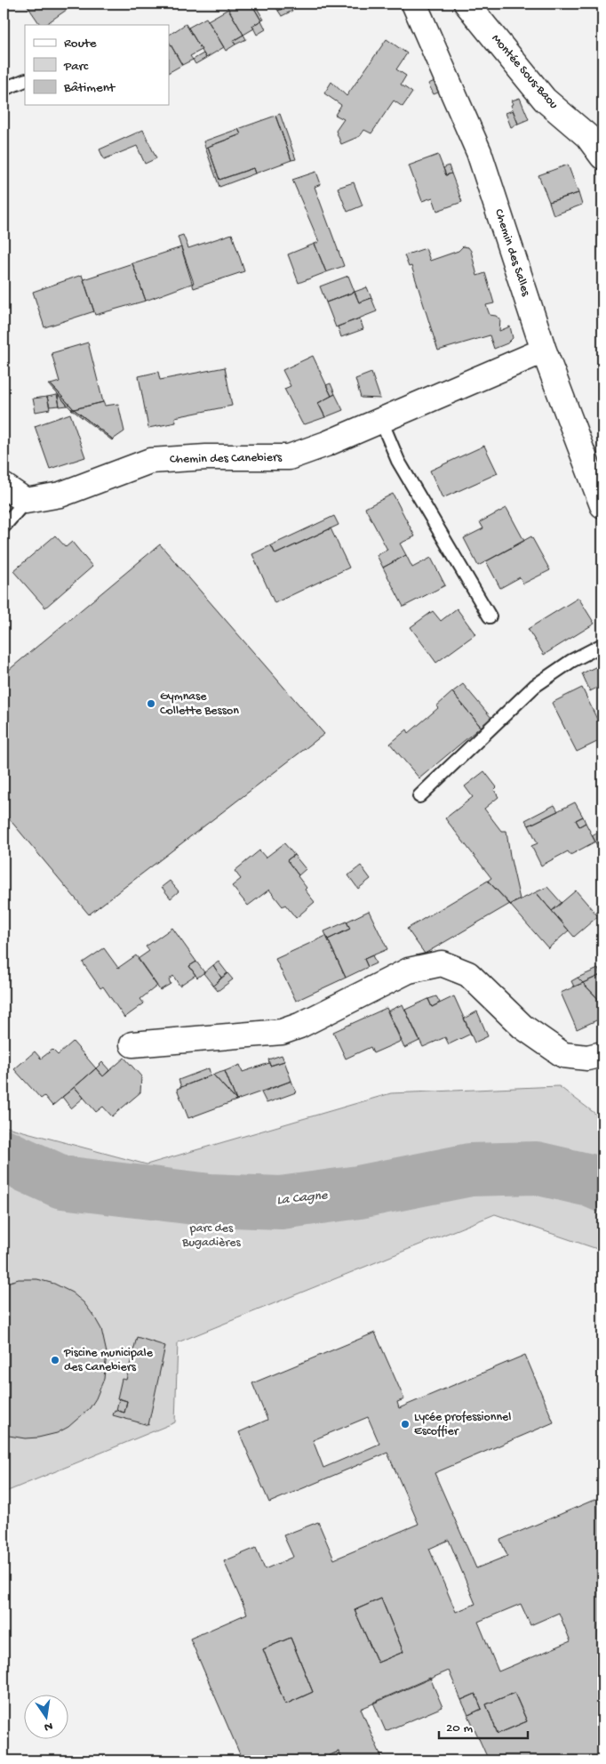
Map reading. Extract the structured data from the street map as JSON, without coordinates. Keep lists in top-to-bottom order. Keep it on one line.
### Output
{"streets":{"street":["Montée Sous-Baou","Chemin des Salles","Chemin des Canebiers"]},"crossings":[["Chemin des Salles","Chemin des Canebiers"]],"water":["La Cagne"],"parks":["parc des Bugadières"],"places":["Gymnase Collette Besson","Piscine municipale des Canebiers","Lycée professionnel Escoffier"],"legend":["Route","Parc","Bâtiment"],"scale_bar":"20 m","north":"bottom"}
